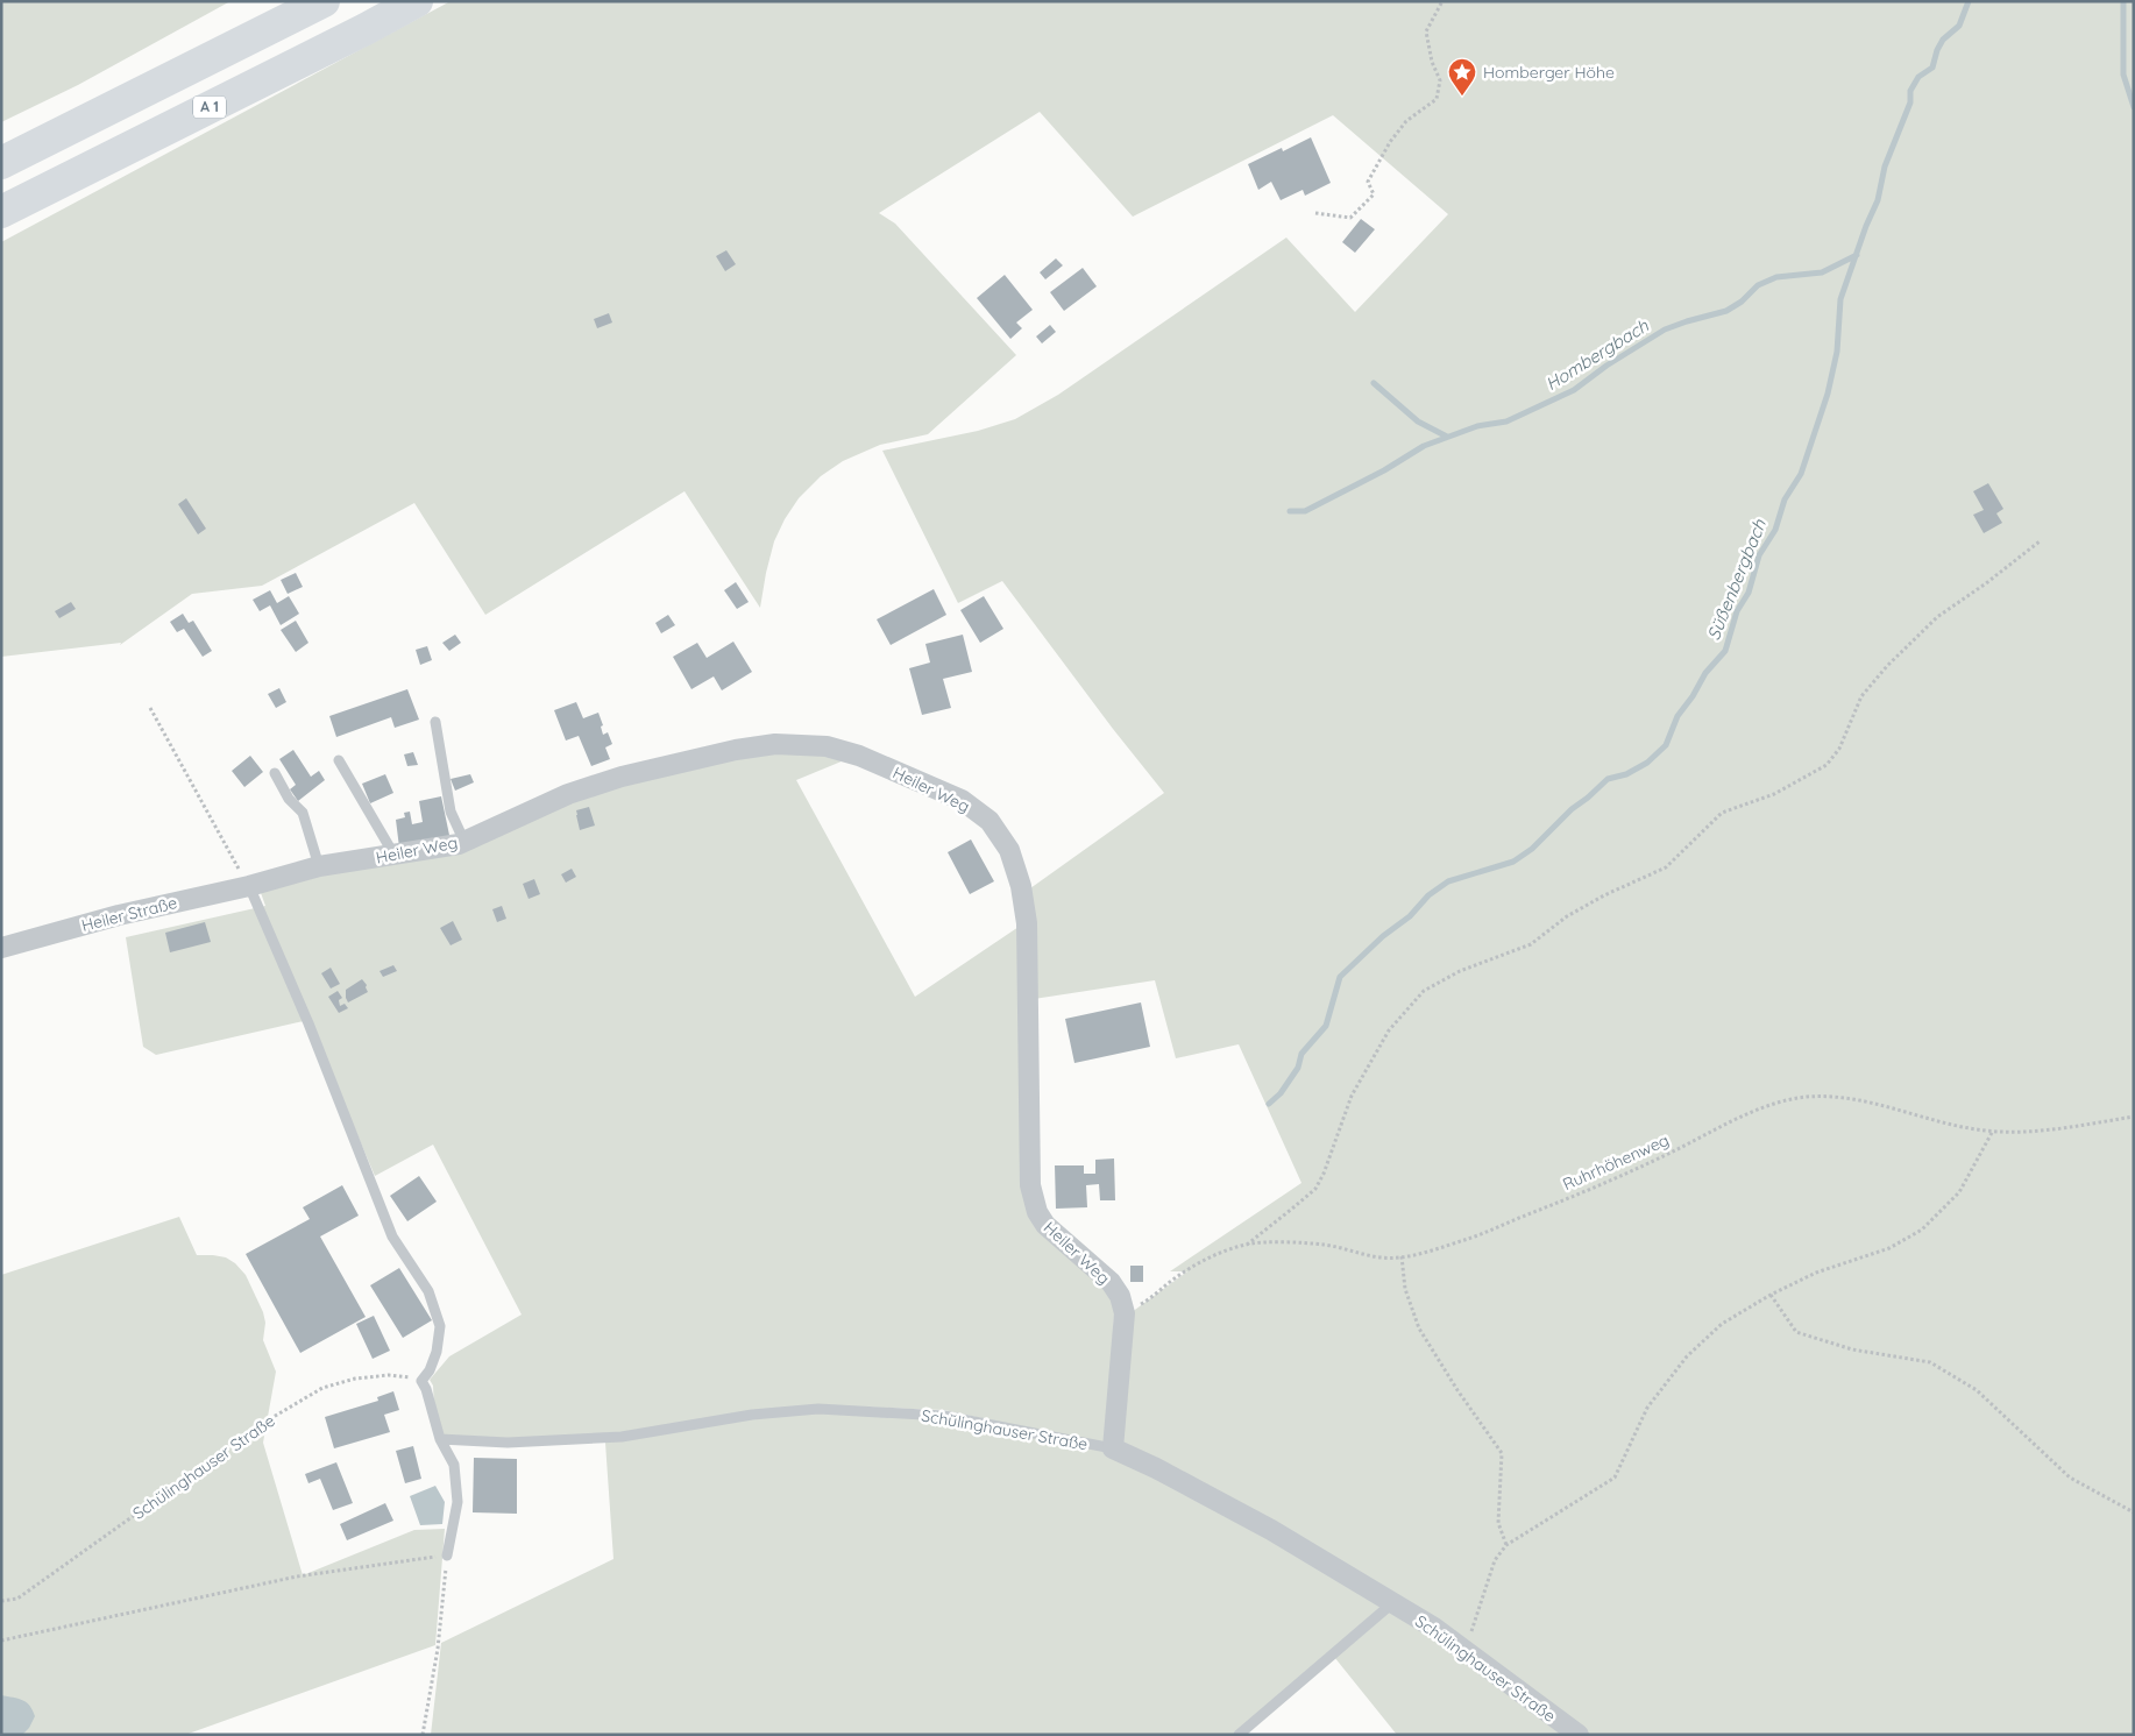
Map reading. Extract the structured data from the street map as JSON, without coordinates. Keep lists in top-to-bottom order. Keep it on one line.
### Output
{"streets":{"highway":["A 1"],"street":["Heiler Weg","Heiler Straße","Schülinghauser Straße"],"path":["Ruhrhöhenweg"]},"crossings":[["Heiler Weg","Heiler Straße"],["Heiler Weg","Ruhrhöhenweg"],["Heiler Weg","Schülinghauser Straße"]],"water":["Hombergbach","Süßenbergbach"],"places":{"place":["Homberger Höhe"]}}
